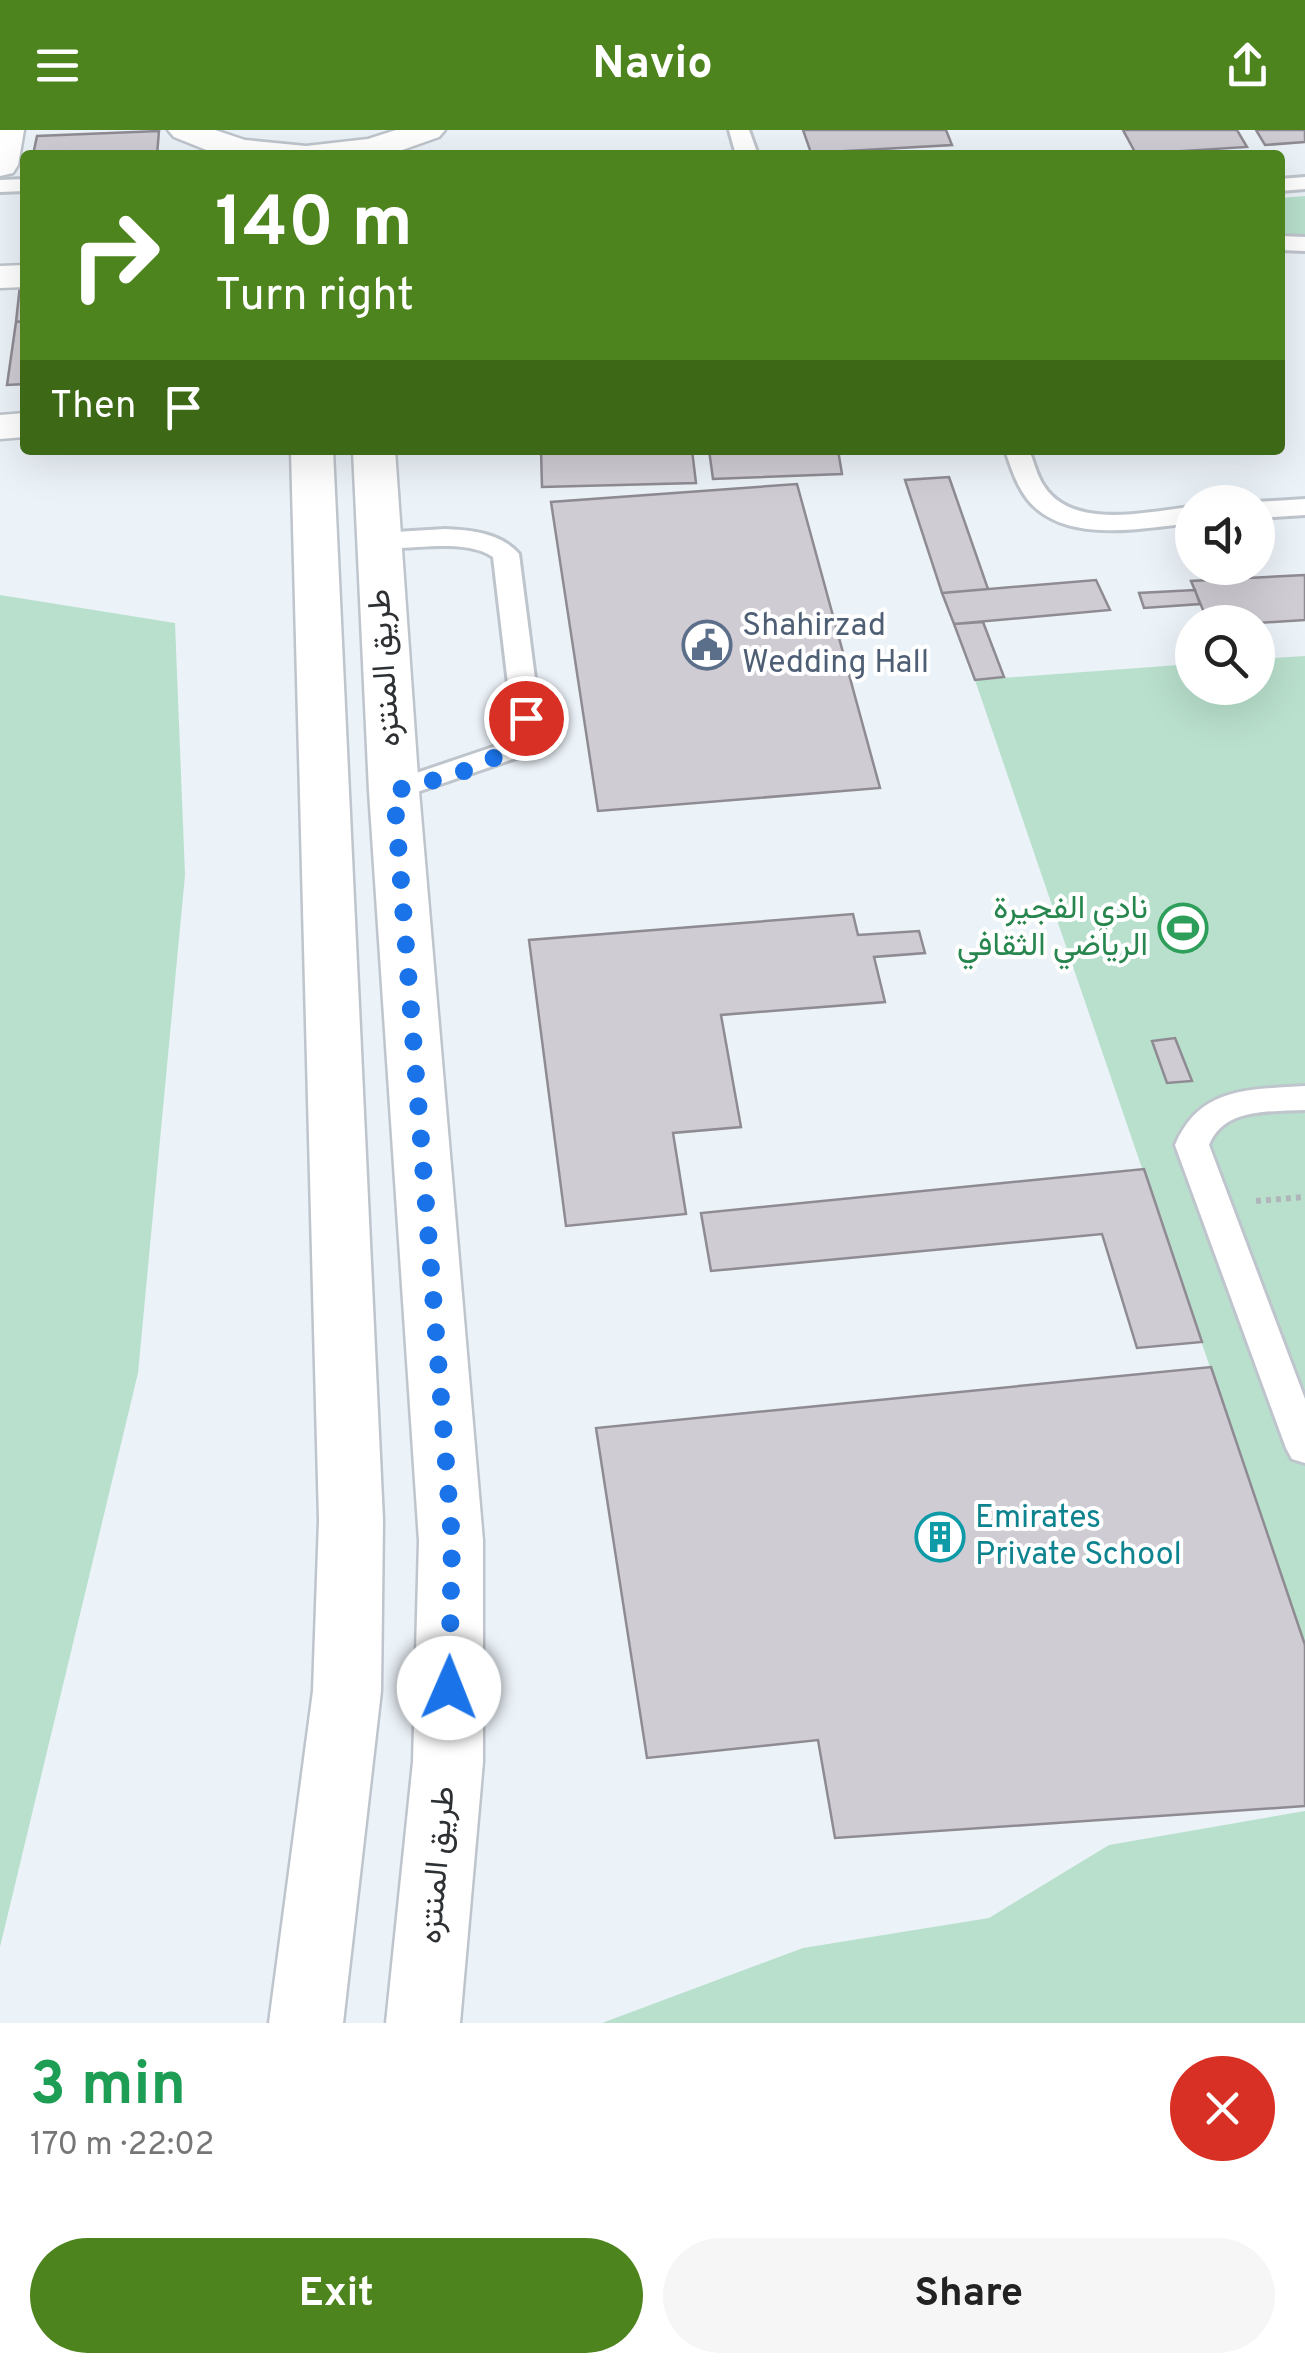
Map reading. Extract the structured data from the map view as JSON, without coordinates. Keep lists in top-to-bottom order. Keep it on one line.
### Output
{"streets":{"street":["طريق المنتزه"]},"places":{"public building":["Shahirzad Wedding Hall"],"sports":["نادي الفجيرة الرياضي الثقافي"],"building":["Emirates Private School"]},"page":{"header":"Navio","turn":["140 m","Turn right"],"then":"Then","heading":["3 min","170 m · 22:02"],"buttons":["Exit","Share"]}}
